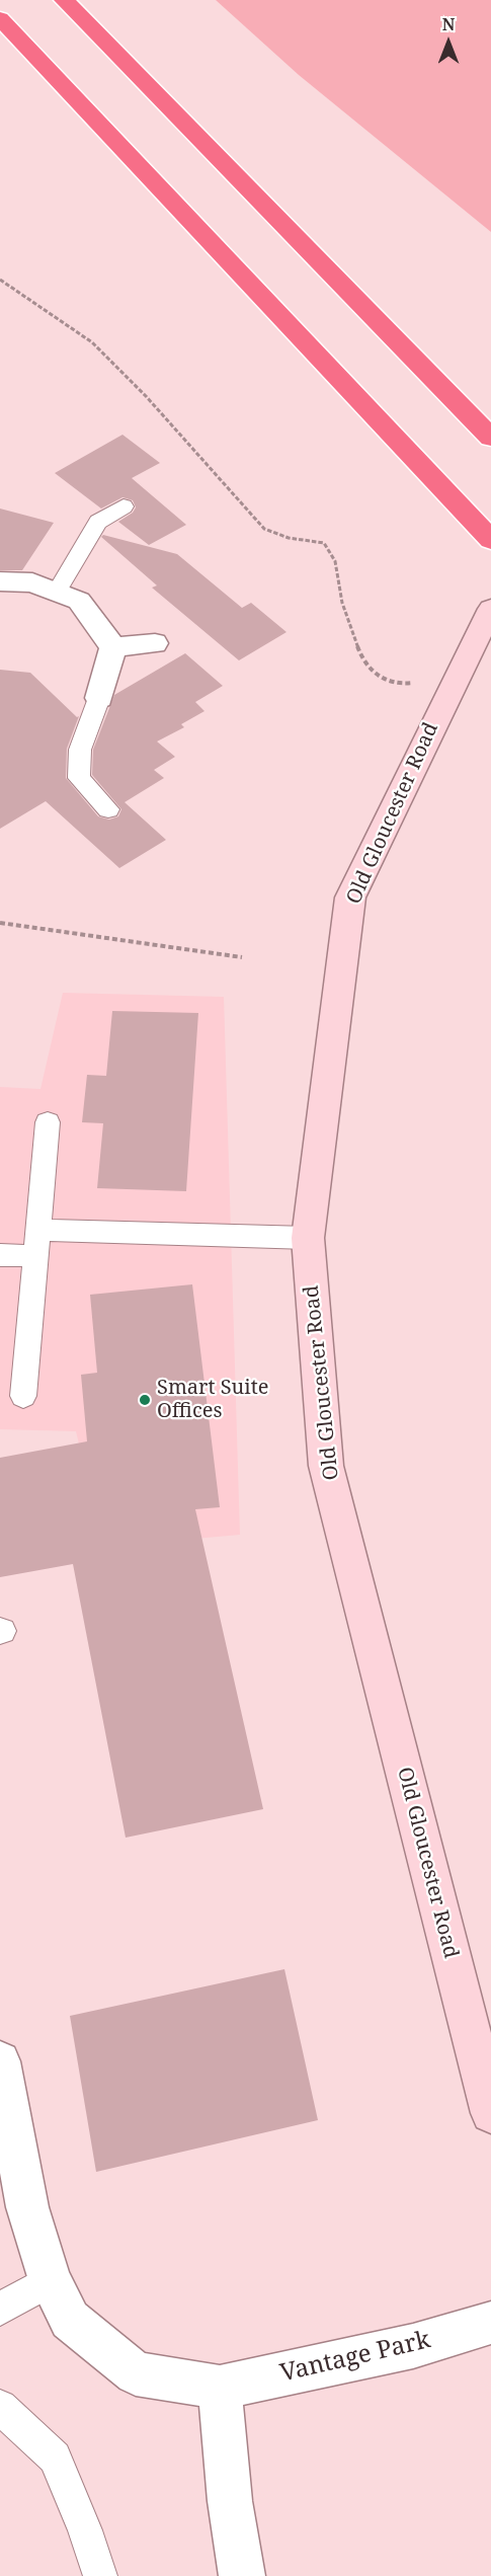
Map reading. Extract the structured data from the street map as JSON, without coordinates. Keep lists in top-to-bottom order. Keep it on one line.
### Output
{"streets":{"main road":["Old Gloucester Road"],"street":["Vantage Park"]},"places":["Smart Suite Offices"],"north":"top"}
